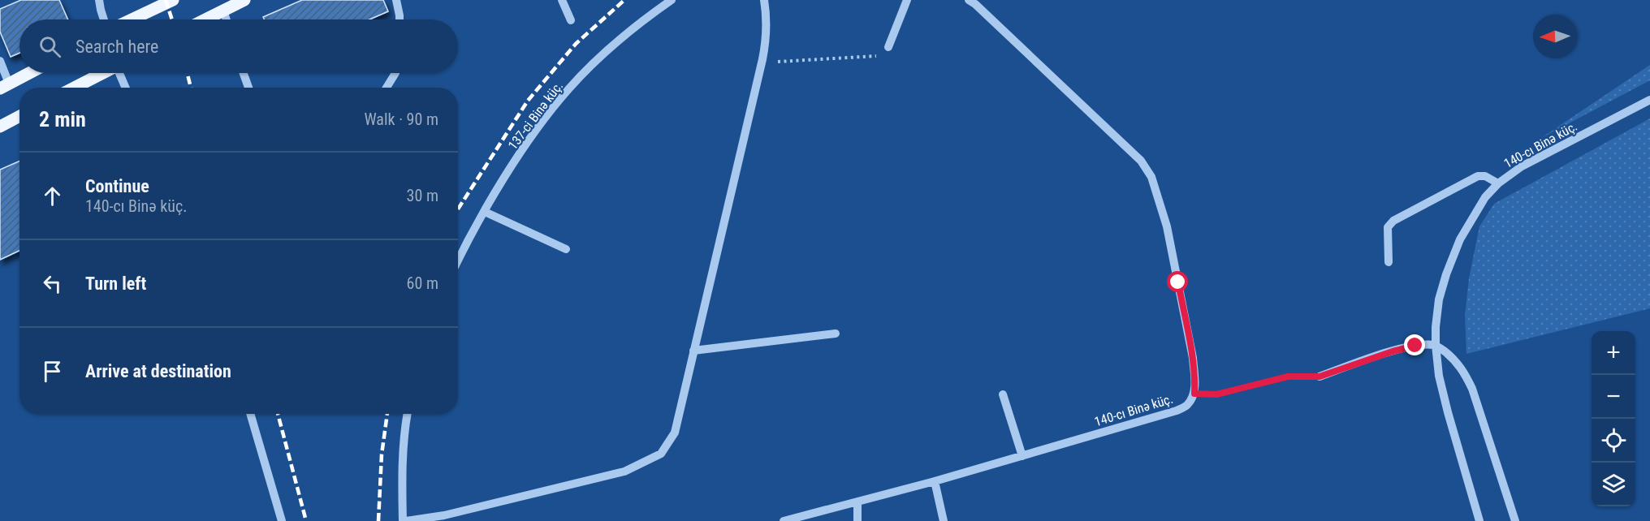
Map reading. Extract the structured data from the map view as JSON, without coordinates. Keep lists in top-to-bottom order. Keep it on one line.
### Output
{"streets":{"street":["137-ci Binə küç.","140-cı Binə küç."]},"north":"left","page":{"search":"Search here","heading":["2 min","Walk · 90 m"],"list":[["Continue","140-cı Binə küç.","30 m"],["Turn left","60 m"],"Arrive at destination"],"map_buttons":["+","−"]}}
